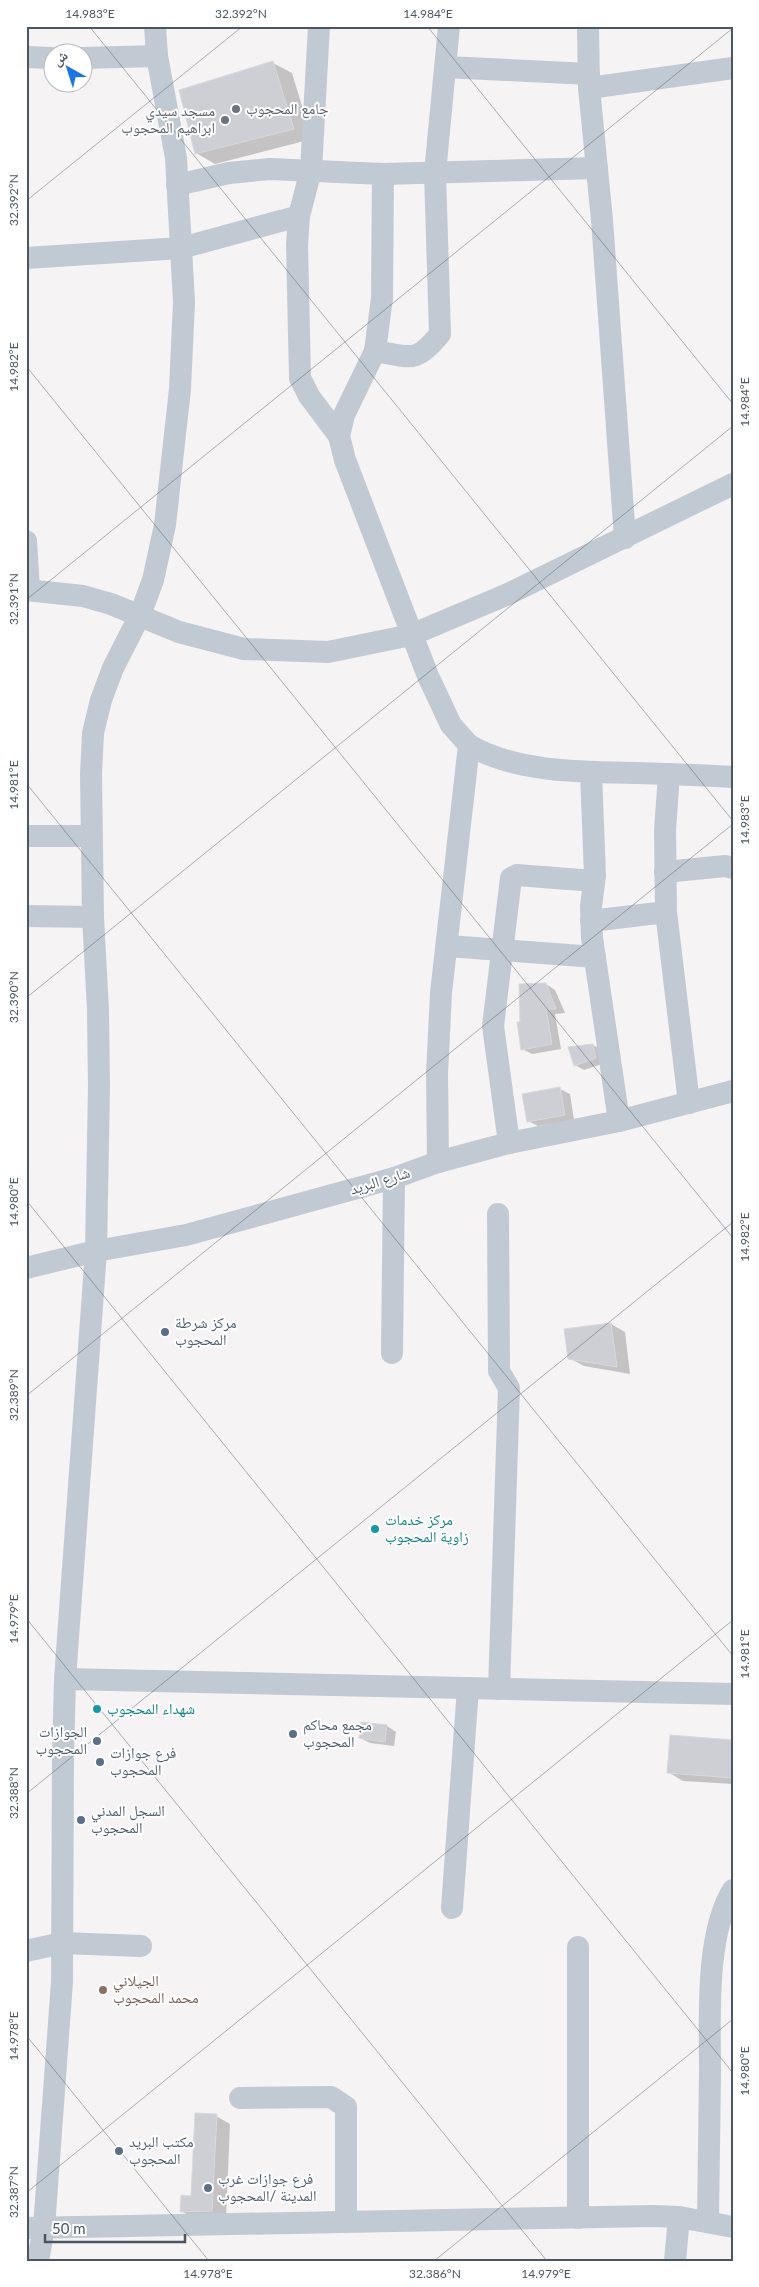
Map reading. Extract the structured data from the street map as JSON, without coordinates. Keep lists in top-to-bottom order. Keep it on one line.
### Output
{"streets":{"street":["شارع البريد"]},"places":["جامع المحجوب","مسجد سيدي ابراهيم المحجوب","مركز شرطة المحجوب","مركز خدمات زاوية المحجوب","شهداء المحجوب","مجمع محاكم المحجوب","الجوازات المحجوب","فرع جوازات المحجوب","السجل المدني المحجوب","الجيلاني محمد المحجوب","مكتب البريد المحجوب","فرع جوازات غرب المدينة /المحجوب"],"scale_bar":"50 m","north":"top left","coordinates":["14.983°E","32.392°N","14.984°E","14.982°E","32.391°N","14.981°E","32.390°N","14.980°E","32.389°N","14.979°E","32.388°N","14.978°E","32.387°N","32.386°N"]}
